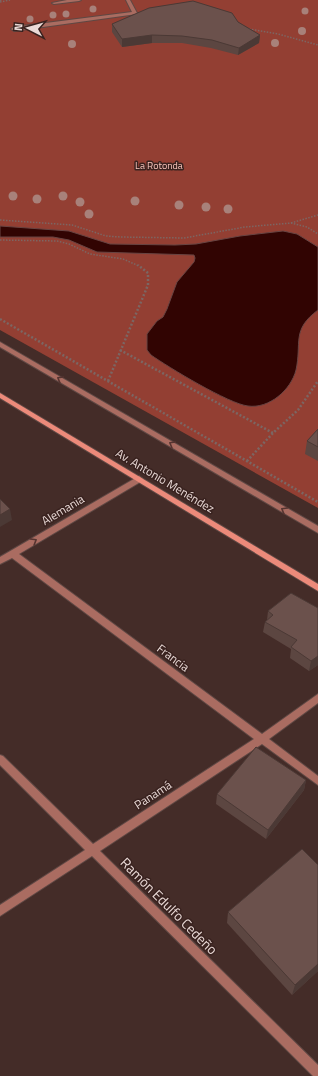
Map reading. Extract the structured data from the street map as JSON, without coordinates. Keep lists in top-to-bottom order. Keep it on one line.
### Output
{"streets":{"street":["Av. Antonio Menéndez","Alemania","Francia","Panamá","Ramón Edulfo Cedeño"]},"crossings":[["Av. Antonio Menéndez","Alemania"],["Alemania","Francia"],["Francia","Panamá"],["Panamá","Ramón Edulfo Cedeño"]],"one_way":["Alemania"],"parks":["La Rotonda"],"north":"left"}
